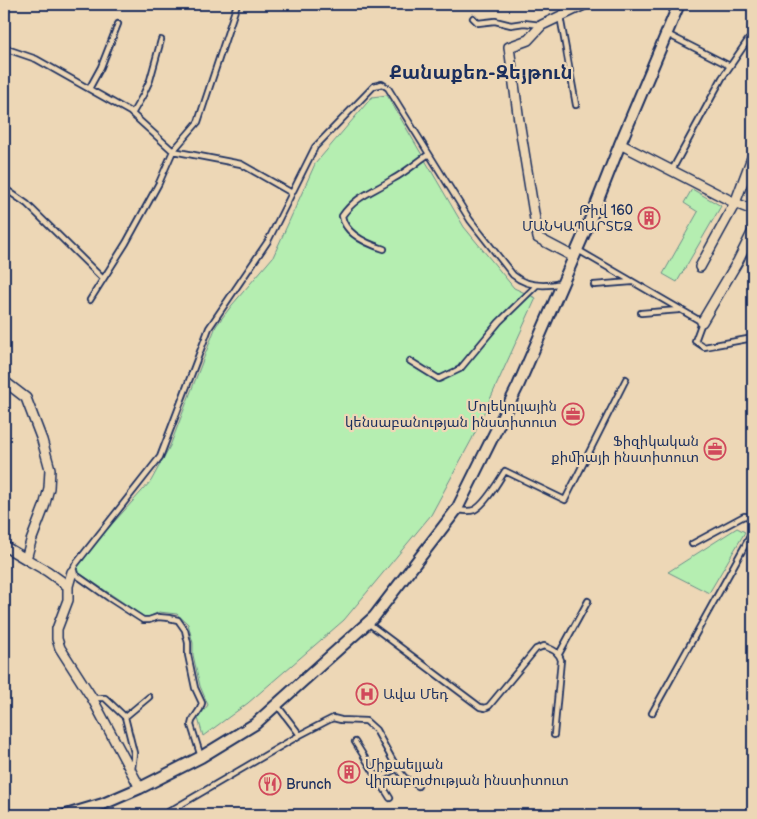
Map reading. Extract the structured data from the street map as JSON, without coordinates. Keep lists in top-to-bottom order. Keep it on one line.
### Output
{"districts":["Քանաքեռ-Զեյթուն"],"places":{"building":["Թիվ 160 ՄԱՆԿԱՊԱՐՏԵԶ","Միքաելյան վիրաբուժության ինստիտուտ"],"office":["Մոլեկուլային կենսաբանության ինստիտուտ","Ֆիզիկական քիմիայի ինստիտուտ"],"hospital":["Ավա Մեդ"],"restaurant":["Brunch"]}}
